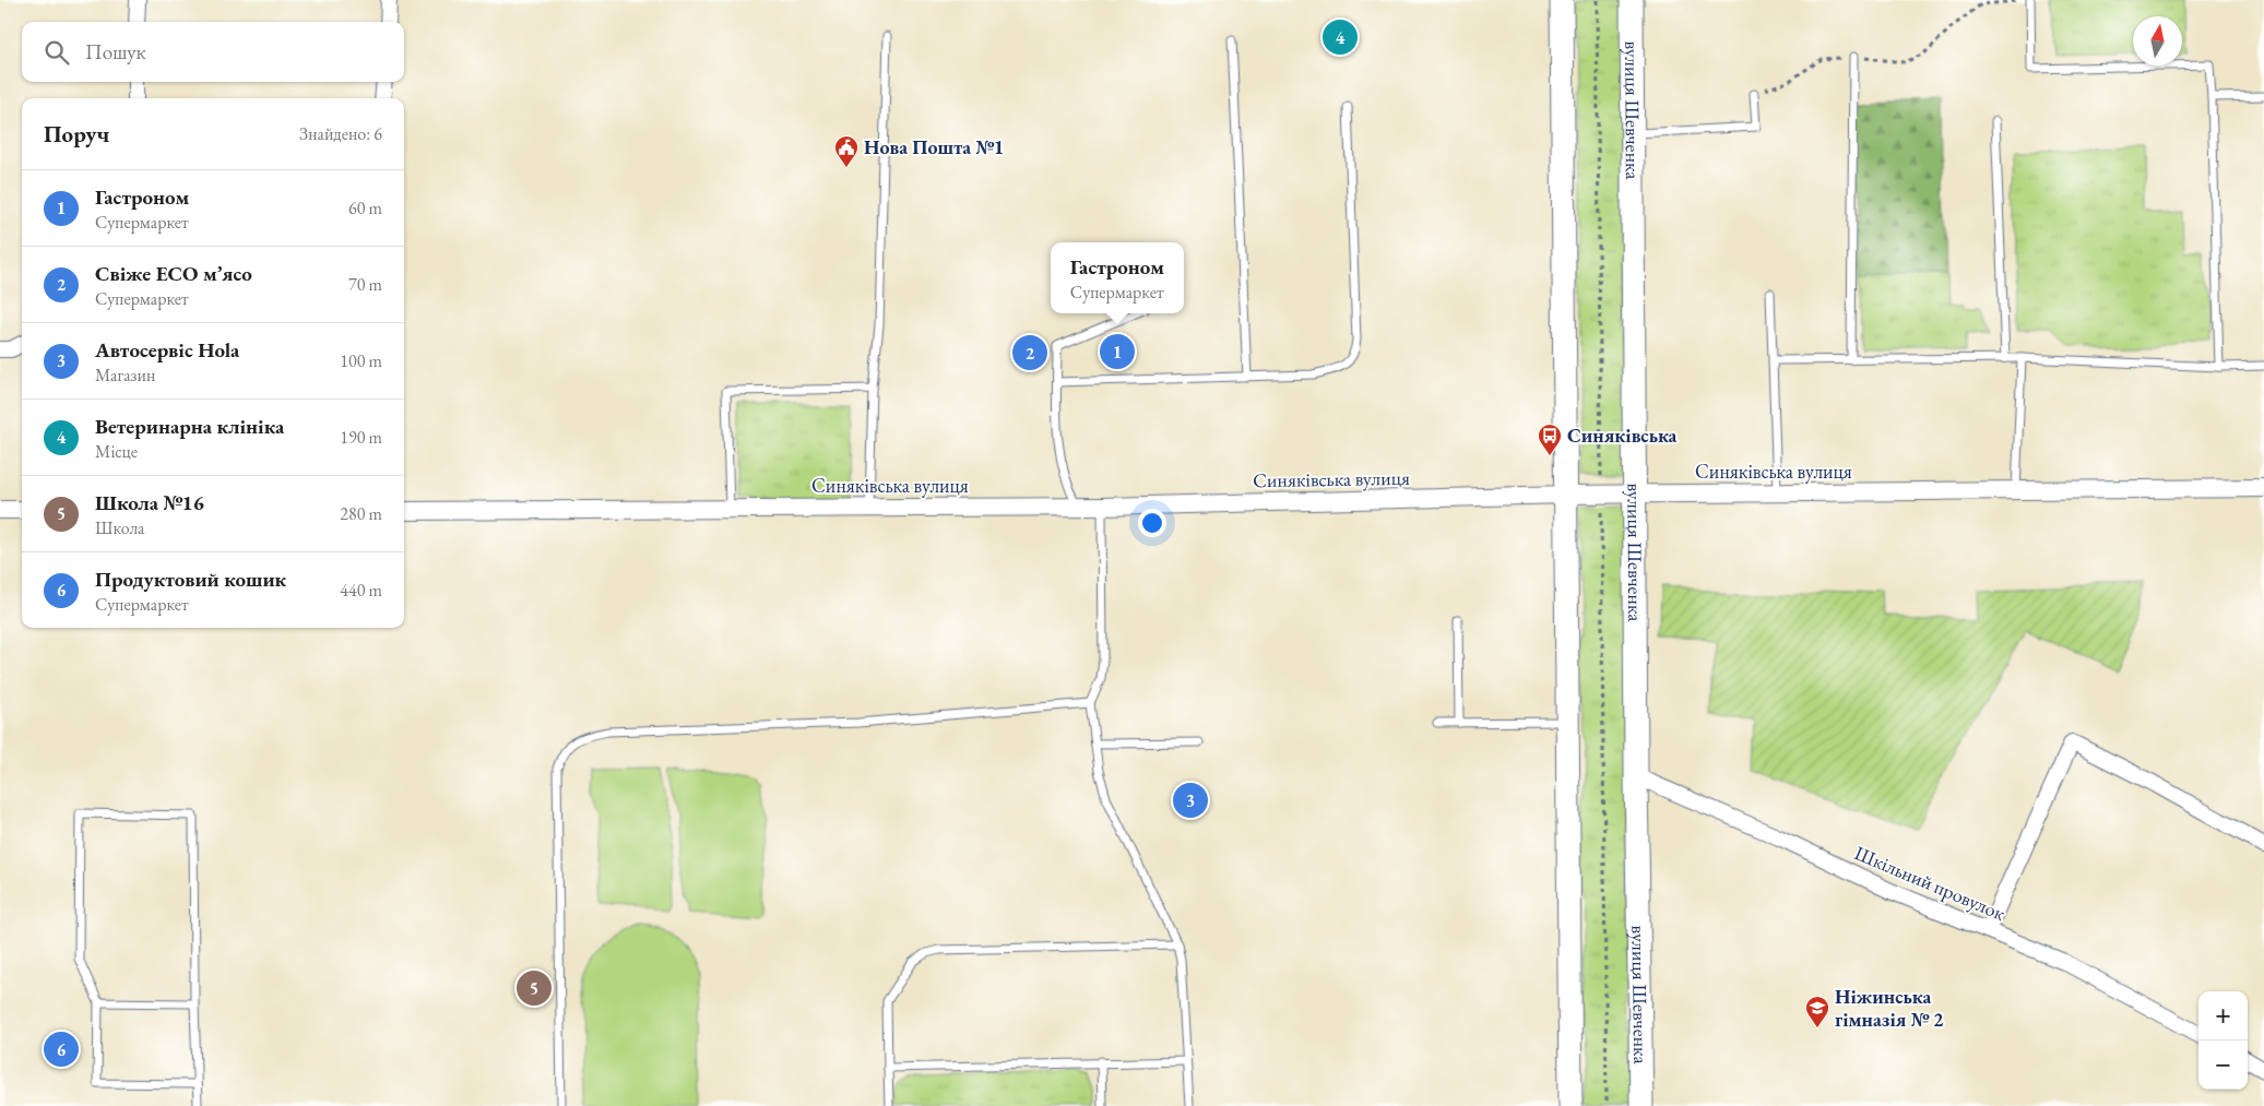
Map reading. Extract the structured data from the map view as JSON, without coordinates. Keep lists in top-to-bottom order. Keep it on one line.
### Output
{"streets":{"main road":["вулиця Шевченка"],"street":["Синяківська вулиця","Шкільний провулок"]},"crossings":[["вулиця Шевченка","Синяківська вулиця"],["вулиця Шевченка","Шкільний провулок"]],"places":{"public building":["Нова Пошта №1"],"bus stop":["Синяківська"],"school or university":["Ніжинська гімназія № 2"]},"north":"top","page":{"pins":["4","1","2","3","5","6"],"search":"Пошук","heading":["Поруч","Знайдено: 6"],"list":[{"mark":"1","name":"Гастроном","note":"Супермаркет","value":"60 m"},{"mark":"2","name":"Свіже ECO м’ясо","note":"Супермаркет","value":"70 m"},{"mark":"3","name":"Автосервіс Hola","note":"Магазин","value":"100 m"},{"mark":"4","name":"Ветеринарна клініка","note":"Місце","value":"190 m"},{"mark":"5","name":"Школа №16","note":"Школа","value":"280 m"},{"mark":"6","name":"Продуктовий кошик","note":"Супермаркет","value":"440 m"}],"popup":["Гастроном","Супермаркет"],"map_buttons":["+","−"]}}
